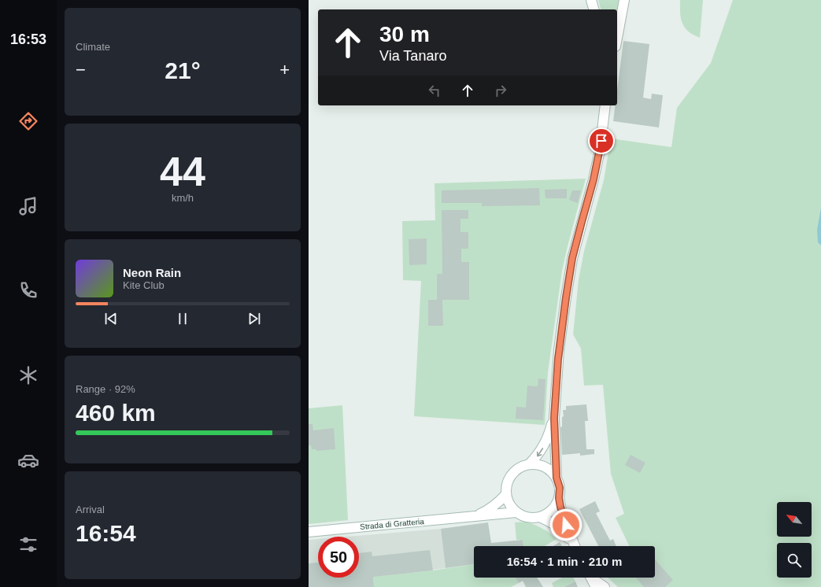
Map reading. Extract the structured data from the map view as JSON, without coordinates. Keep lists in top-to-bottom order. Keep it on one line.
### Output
{"streets":{"main road":["Strada di Gratteria"]},"north":"top left","page":{"tabs":"16:53","tile":["Climate",["44","km/h"],["Range · 92%","460 km"],["Arrival","16:54"]],"turn":["30 m","Via Tanaro"],"heat":["−","21°","+"],"song":["Neon Rain","Kite Club"],"limit":"50","trip":"16:54 · 1 min · 210 m"}}
